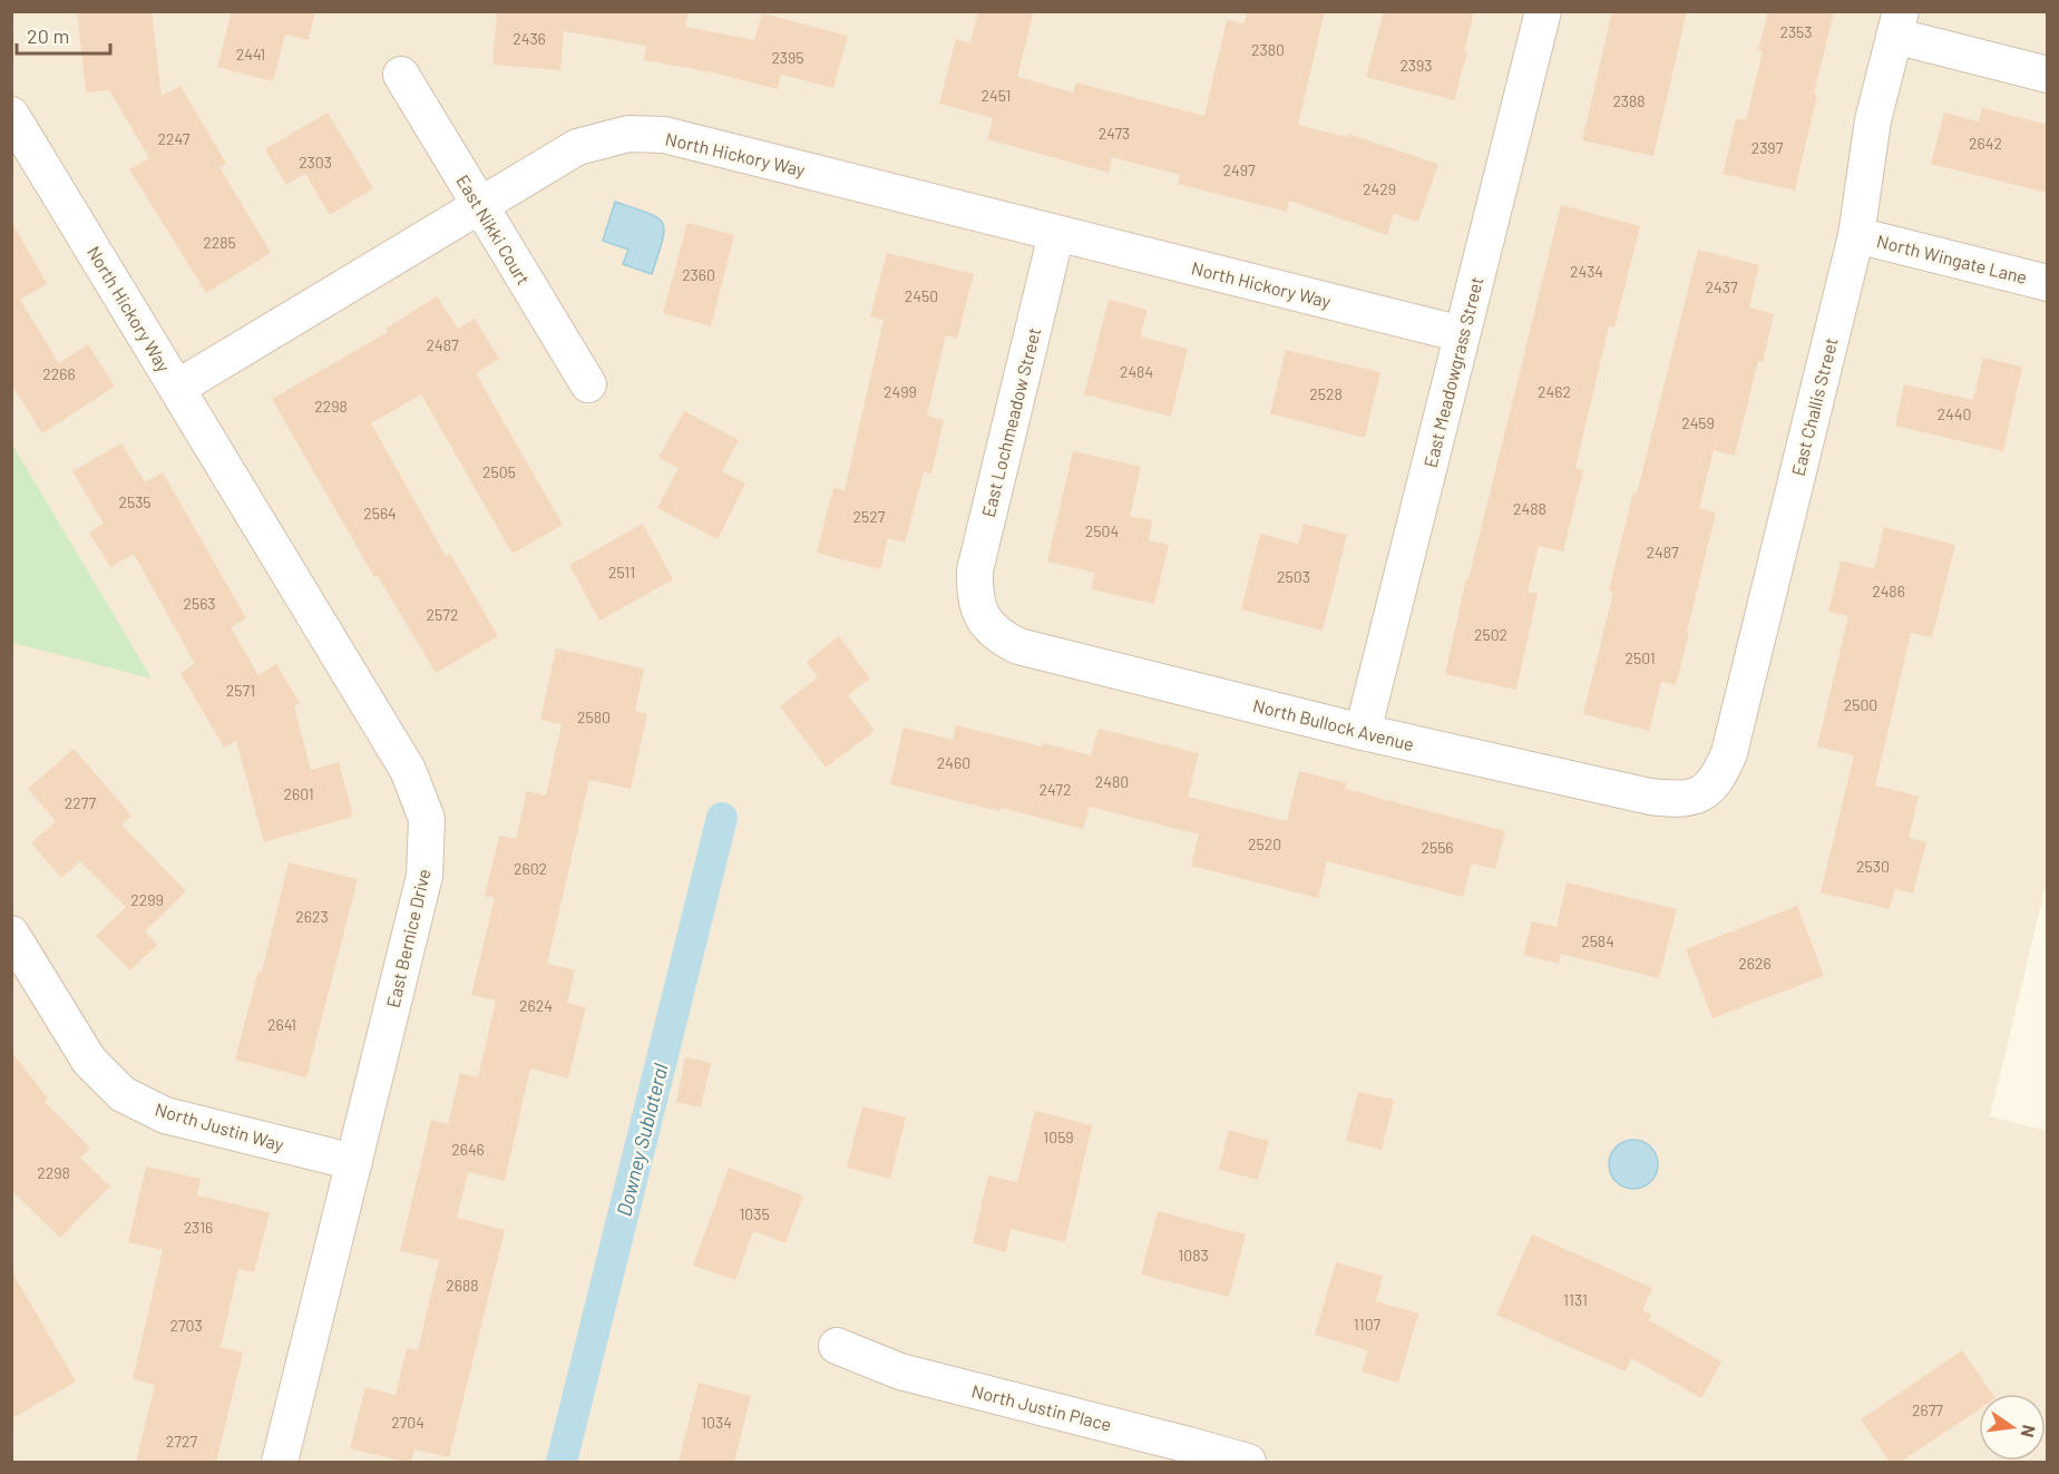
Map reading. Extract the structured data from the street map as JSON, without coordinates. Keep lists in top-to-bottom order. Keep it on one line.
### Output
{"streets":{"street":["North Hickory Way","East Nikki Court","North Wingate Lane","East Meadowgrass Street","East Challis Street","East Lochmeadow Street","North Bullock Avenue","East Bernice Drive","North Justin Way","North Justin Place"]},"crossings":[["North Hickory Way","East Nikki Court"],["North Hickory Way","East Meadowgrass Street"],["North Hickory Way","East Lochmeadow Street"],["North Hickory Way","East Bernice Drive"],["North Wingate Lane","East Challis Street"],["East Meadowgrass Street","North Bullock Avenue"],["East Challis Street","North Bullock Avenue"],["East Lochmeadow Street","North Bullock Avenue"],["East Bernice Drive","North Justin Way"]],"water":["Downey Sublateral"],"house_numbers":["2353","2436","2380","2441","2395","2393","2451","2388","2473","2247","2642","2397","2303","2497","2429","2285","2434","2360","2437","2450","2487","2484","2266","2499","2462","2528","2298","2440","2459","2505","2535","2488","2564","2527","2504","2487","2511","2503","2486","2563","2572","2502","2501","2571","2500","2580","2460","2480","2472","2601","2277","2520","2556","2530","2602","2299","2623","2584","2626","2624","2641","1059","2646","2298","1035","2316","1083","2688","1131","1107","2703","2677","2704","1034","2727"],"scale_bar":"20 m","north":"right"}
